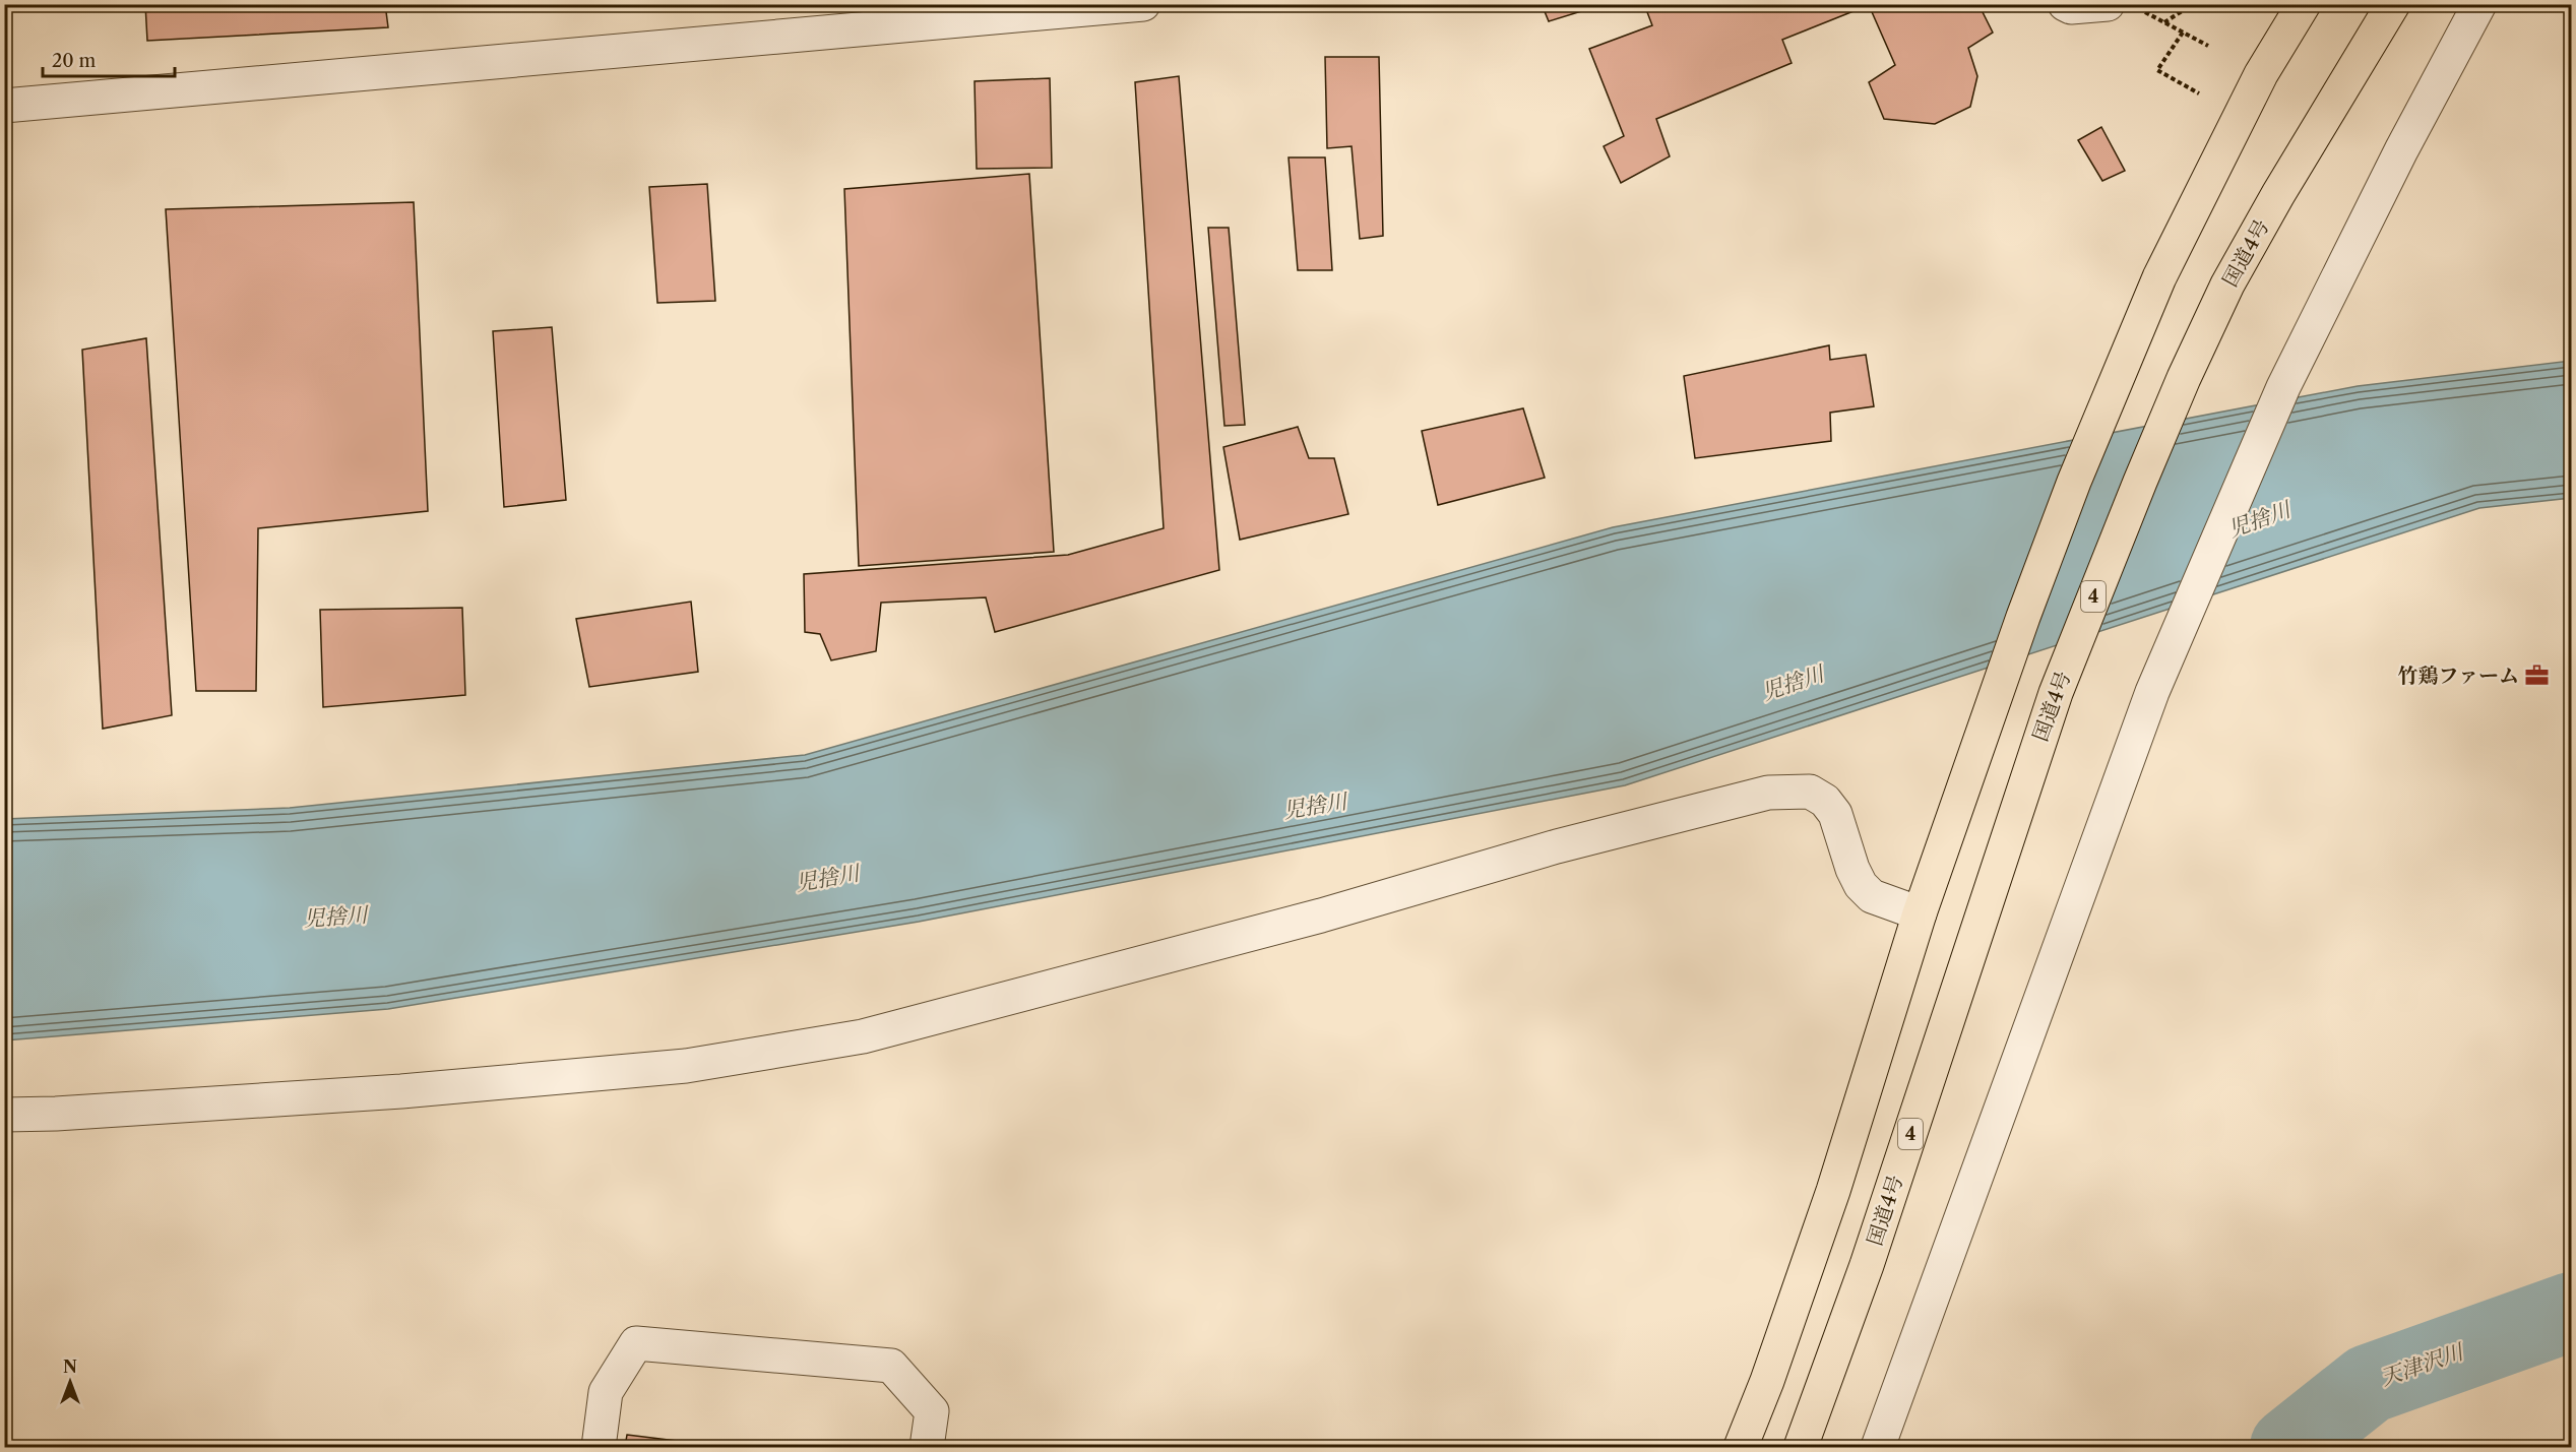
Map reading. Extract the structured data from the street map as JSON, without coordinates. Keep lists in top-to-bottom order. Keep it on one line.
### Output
{"streets":{"highway":["国道4号","4"]},"water":["児捨川","天津沢川"],"places":{"office":["竹鶏ファーム"]},"scale_bar":"20 m","north":"top"}
